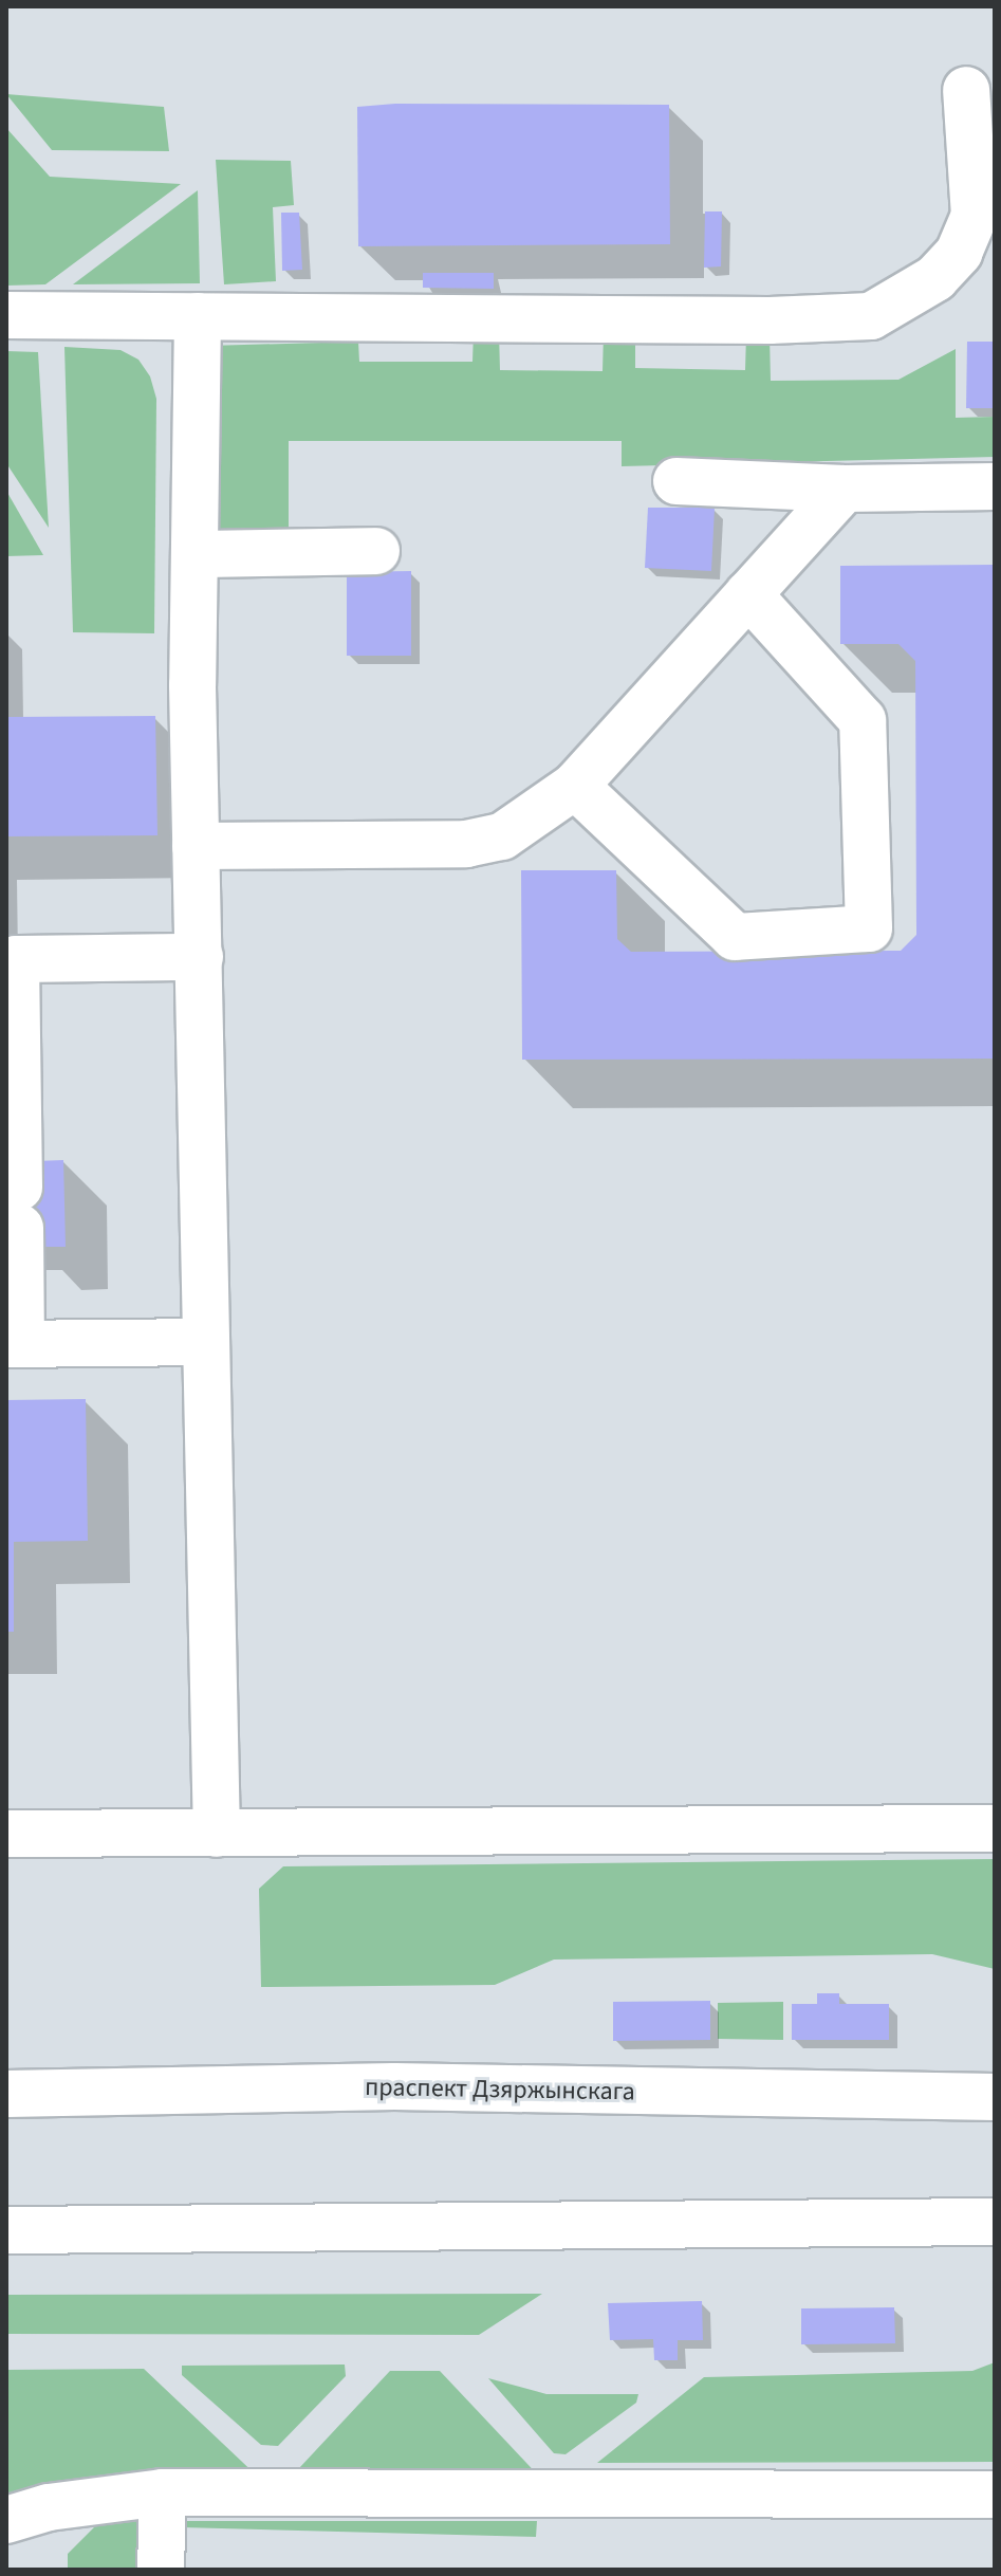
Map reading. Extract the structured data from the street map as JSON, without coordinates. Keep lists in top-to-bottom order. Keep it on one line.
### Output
{"streets":{"street":["праспект Дзяржынскага"]}}
